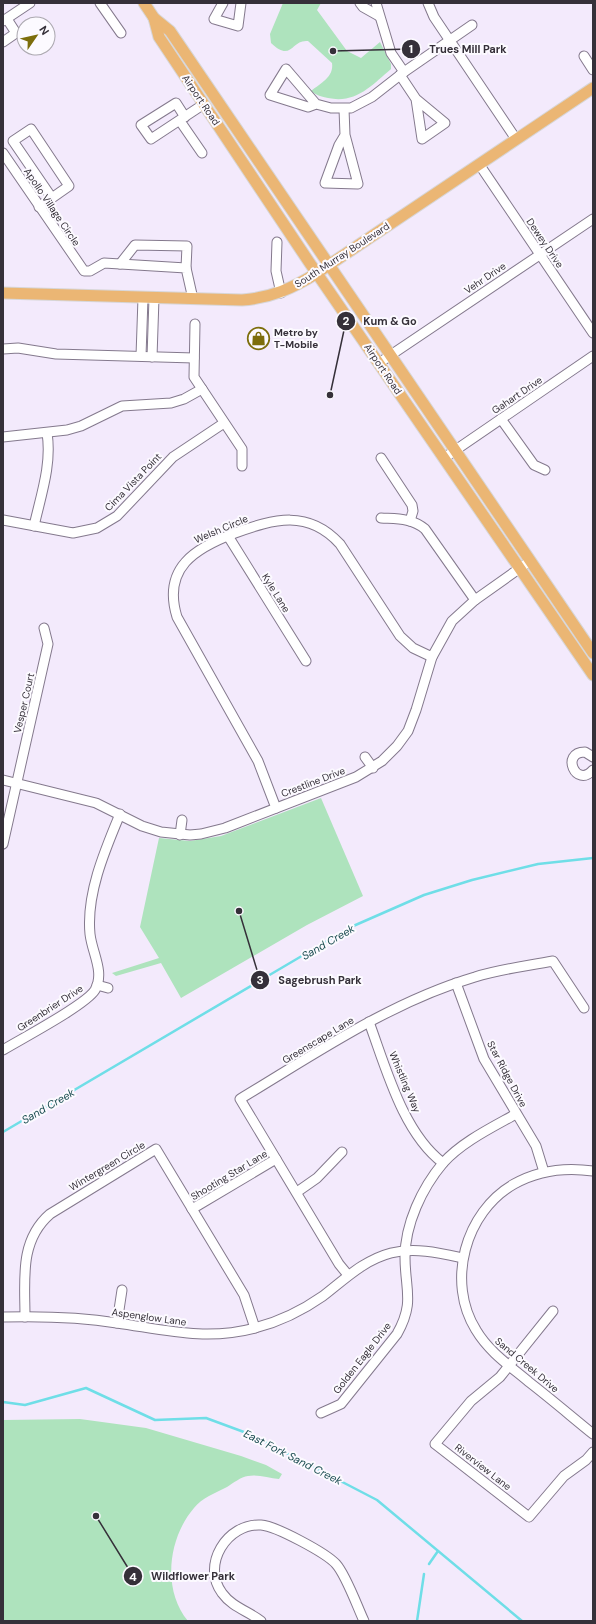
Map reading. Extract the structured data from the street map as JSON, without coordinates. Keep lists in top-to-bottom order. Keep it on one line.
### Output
{"streets":{"main road":["Airport Road","South Murray Boulevard"],"street":["Apollo Village Circle","Dewey Drive","Vehr Drive","Gahart Drive","Cima Vista Point","Welsh Circle","Kyle Lane","Vesper Court","Crestline Drive","Greenbrier Drive","Greenscape Lane","Star Ridge Drive","Whistling Way","Wintergreen Circle","Shooting Star Lane","Aspenglow Lane","Golden Eagle Drive","Sand Creek Drive","Riverview Lane"]},"crossings":[["Airport Road","South Murray Boulevard"],["Airport Road","Vehr Drive"],["Airport Road","Gahart Drive"],["Airport Road","Crestline Drive"],["Dewey Drive","South Murray Boulevard"],["Dewey Drive","Vehr Drive"],["Welsh Circle","Kyle Lane"],["Welsh Circle","Crestline Drive"],["Vesper Court","Crestline Drive"],["Crestline Drive","Greenbrier Drive"],["Greenscape Lane","Star Ridge Drive"],["Greenscape Lane","Whistling Way"],["Greenscape Lane","Shooting Star Lane"],["Greenscape Lane","Aspenglow Lane"],["Star Ridge Drive","Golden Eagle Drive"],["Star Ridge Drive","Sand Creek Drive"],["Whistling Way","Golden Eagle Drive"],["Wintergreen Circle","Shooting Star Lane"],["Wintergreen Circle","Aspenglow Lane"],["Aspenglow Lane","Golden Eagle Drive"],["Aspenglow Lane","Sand Creek Drive"],["Sand Creek Drive","Riverview Lane"]],"water":["Sand Creek","East Fork Sand Creek"],"places":{"other":["Trues Mill Park","Kum & Go","Sagebrush Park","Wildflower Park"],"shop":["Metro by T-Mobile"]},"north":"top right"}
